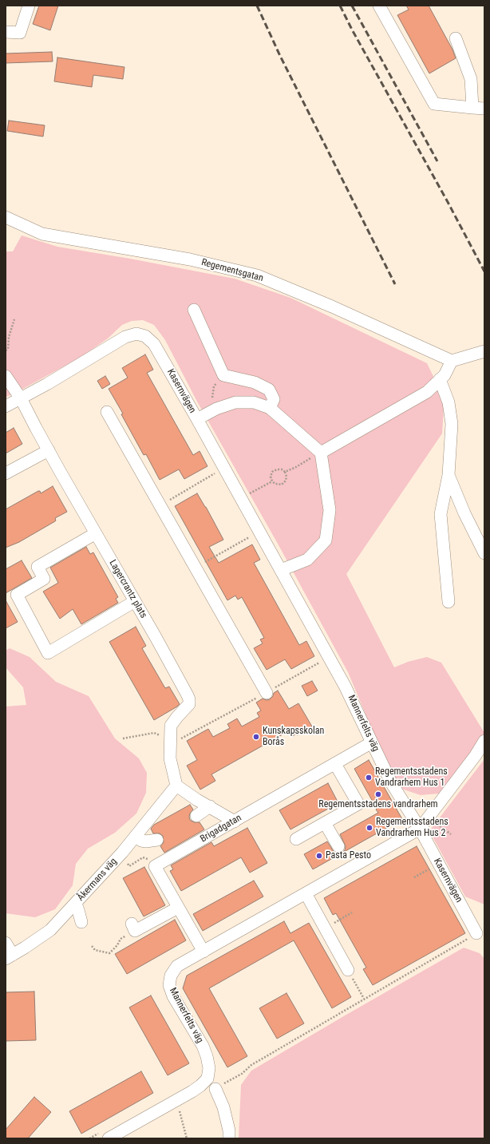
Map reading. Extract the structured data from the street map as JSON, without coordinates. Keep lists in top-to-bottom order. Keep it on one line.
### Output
{"streets":{"street":["Regementsgatan","Kasernvägen","Lagercrantz plats","Mannerfelts väg","Brigadgatan","Åkermans väg"]},"crossings":[["Kasernvägen","Lagercrantz plats"],["Kasernvägen","Mannerfelts väg"],["Lagercrantz plats","Åkermans väg"],["Mannerfelts väg","Brigadgatan"]],"places":["Kunskapsskolan Borås","Regementsstadens Vandrarhem Hus 1","Regementsstadens vandrarhem","Regementsstadens Vandrarhem Hus 2","Pasta Pesto"]}
